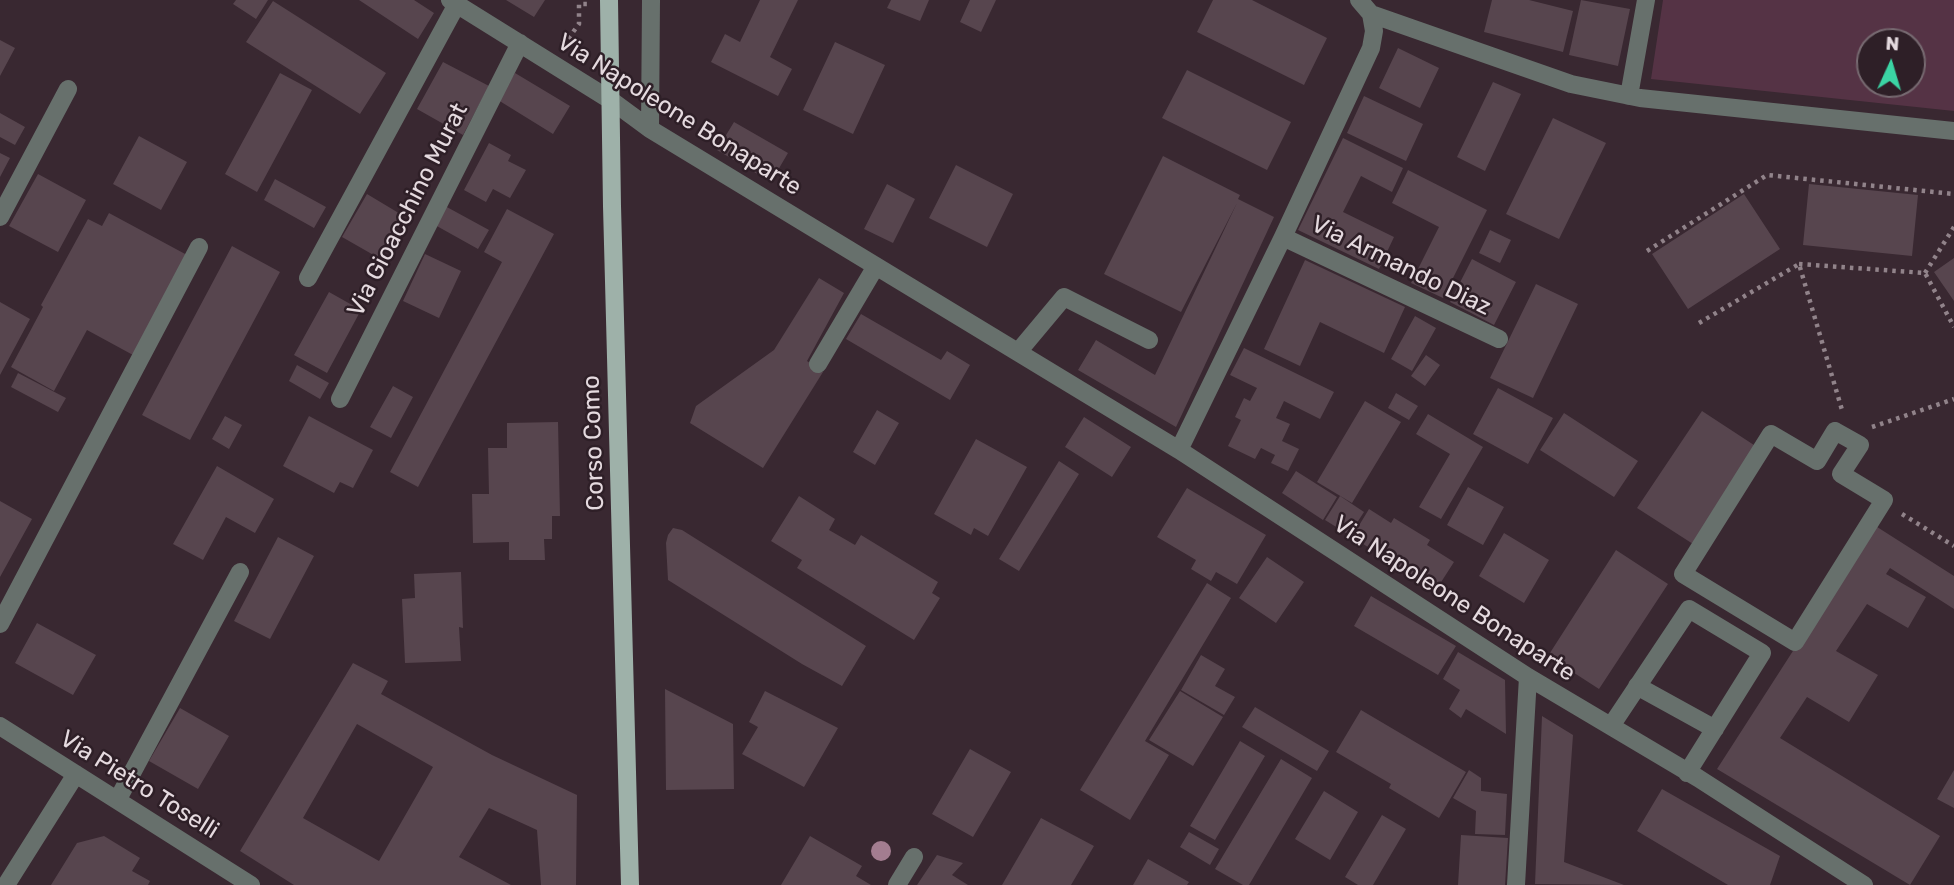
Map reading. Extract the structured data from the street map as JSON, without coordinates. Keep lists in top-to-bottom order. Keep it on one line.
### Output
{"streets":{"main road":["Corso Como"],"street":["Via Napoleone Bonaparte","Via Gioacchino Murat","Via Armando Diaz","Via Pietro Toselli"]},"crossings":[["Via Napoleone Bonaparte","Via Gioacchino Murat"],["Via Napoleone Bonaparte","Via Armando Diaz"],["Via Napoleone Bonaparte","Corso Como"]],"north":"top"}
